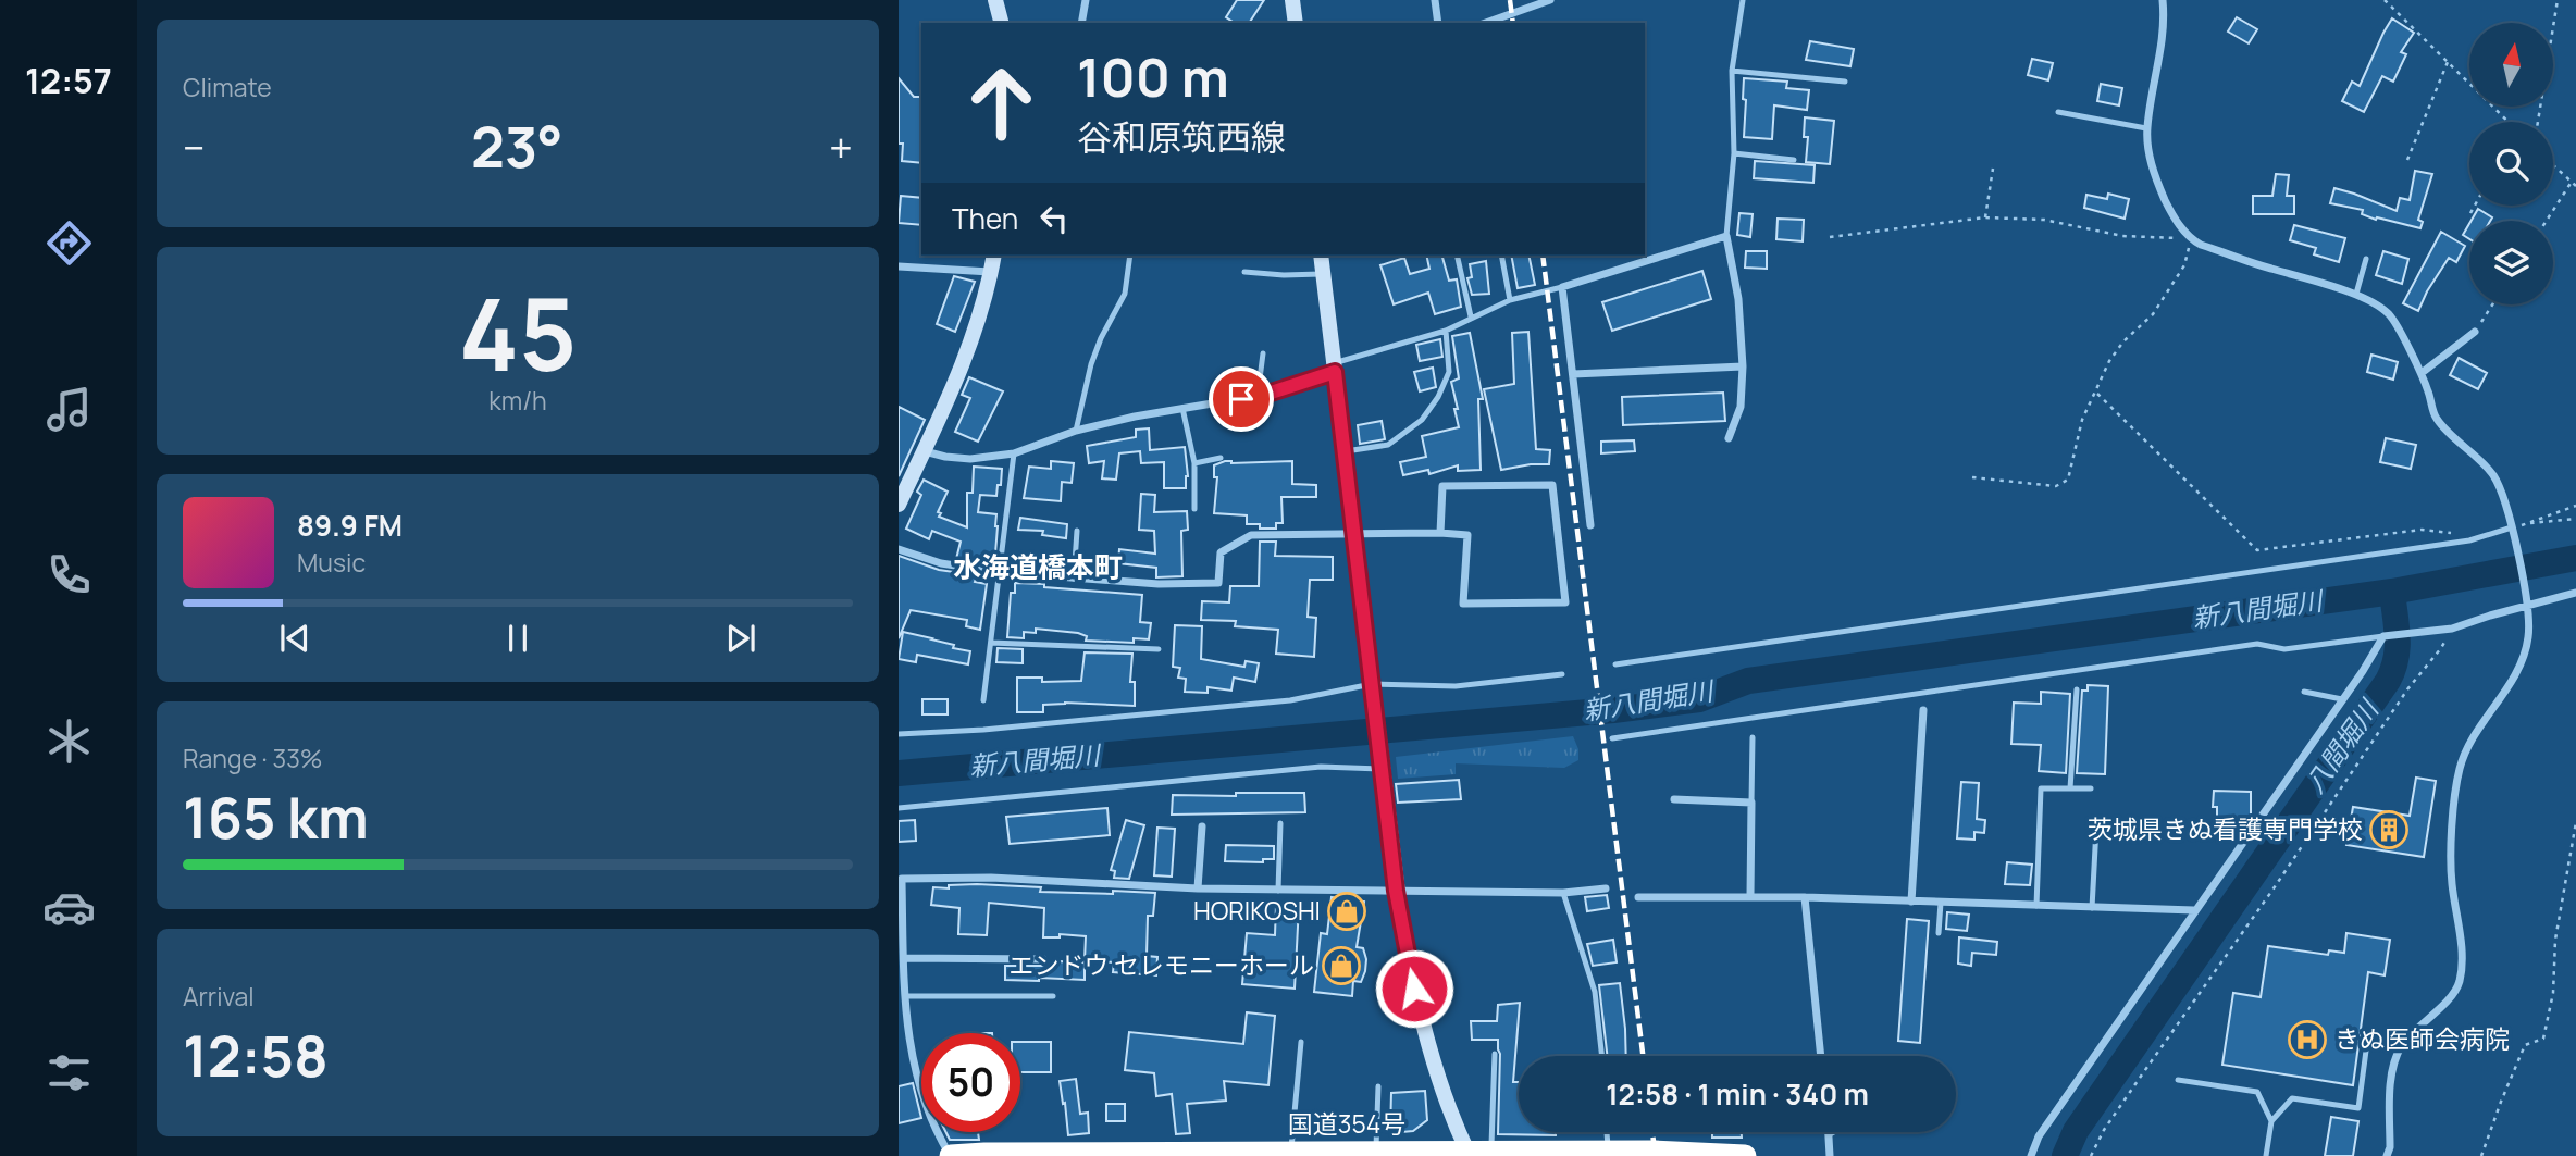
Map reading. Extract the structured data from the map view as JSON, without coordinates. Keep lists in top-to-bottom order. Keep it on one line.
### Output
{"streets":{"highway":["国道354号"]},"districts":["水海道橋本町"],"water":["新八間堀川","八間堀川"],"places":{"building":["茨城県きぬ看護専門学校"],"shop":["HORIKOSHI","エンドウ セレモニーホール"],"hospital":["きぬ医師会病院"]},"north":"top","page":{"tabs":"12:57","tile":["Climate",["45","km/h"],["Range · 33%","165 km"],["Arrival","12:58"]],"turn":["100 m","谷和原筑西線"],"heat":["−","23°","+"],"then":"Then","song":["89.9 FM","Music"],"limit":"50","trip":"12:58 · 1 min · 340 m"}}
